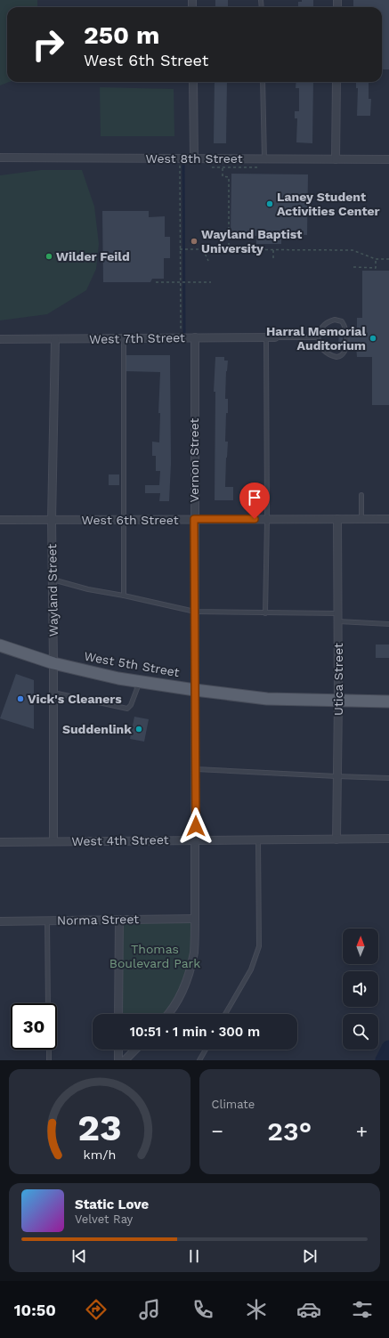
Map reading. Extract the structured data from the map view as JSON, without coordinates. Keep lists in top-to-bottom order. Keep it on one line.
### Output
{"streets":{"main road":["West 5th Street"],"street":["West 8th Street","West 7th Street","Vernon Street","West 6th Street","Wayland Street","Utica Street","West 4th Street","Norma Street"]},"crossings":[["West 7th Street","Vernon Street"],["West 7th Street","Wayland Street"],["Vernon Street","West 6th Street"],["Vernon Street","West 5th Street"],["Vernon Street","West 4th Street"],["Vernon Street","Norma Street"],["West 6th Street","Wayland Street"],["West 6th Street","Utica Street"],["Wayland Street","West 5th Street"],["Wayland Street","West 4th Street"],["West 5th Street","Utica Street"],["Utica Street","West 4th Street"]],"parks":["Thomas Boulevard Park"],"places":["Laney Student Activities Center","Wayland Baptist University","Wilder Feild","Harral Memorial Auditorium","Vick's Cleaners","Suddenlink"],"north":"top","page":{"turn":["250 m","West 6th Street"],"limit":"30","trip":"10:51 · 1 min · 300 m","tile":"Climate","heat":["−","23°","+"],"song":["Static Love","Velvet Ray"],"tabs":"10:50","gauge":["23","km/h"]}}
